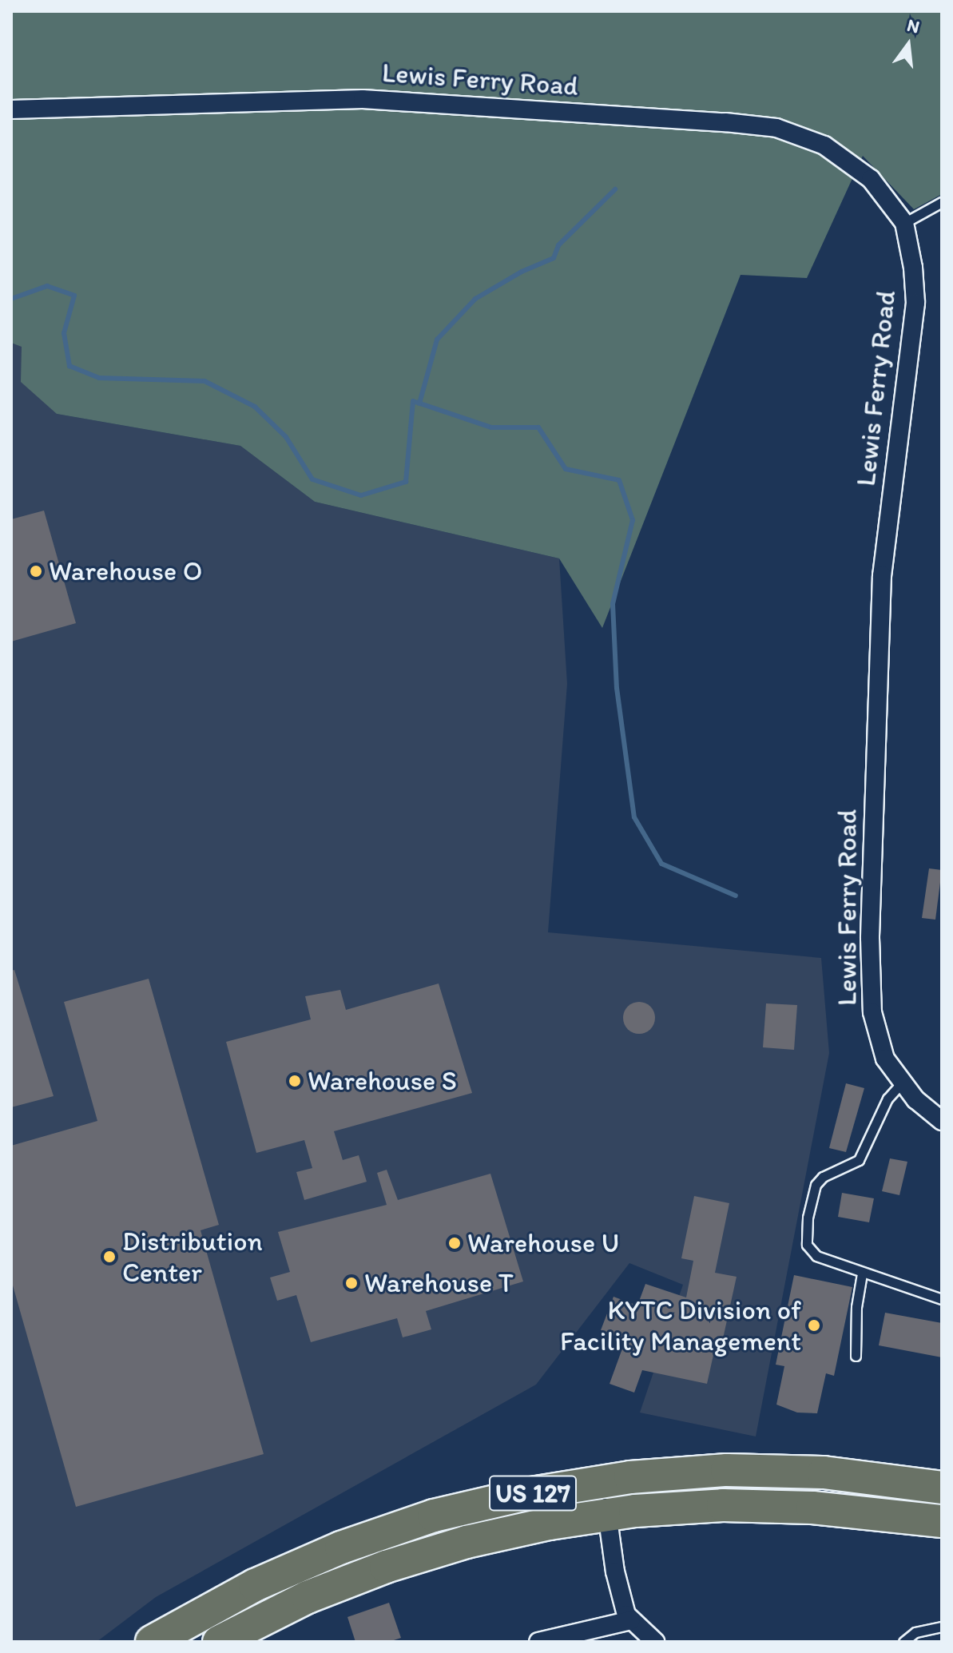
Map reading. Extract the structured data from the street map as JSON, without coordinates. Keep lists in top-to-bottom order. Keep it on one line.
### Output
{"streets":{"highway":["US 127"],"street":["Lewis Ferry Road"]},"places":["Warehouse O","Warehouse S","Warehouse U","Distribution Center","Warehouse T","KYTC Division of Facility Management"],"north":"top"}
